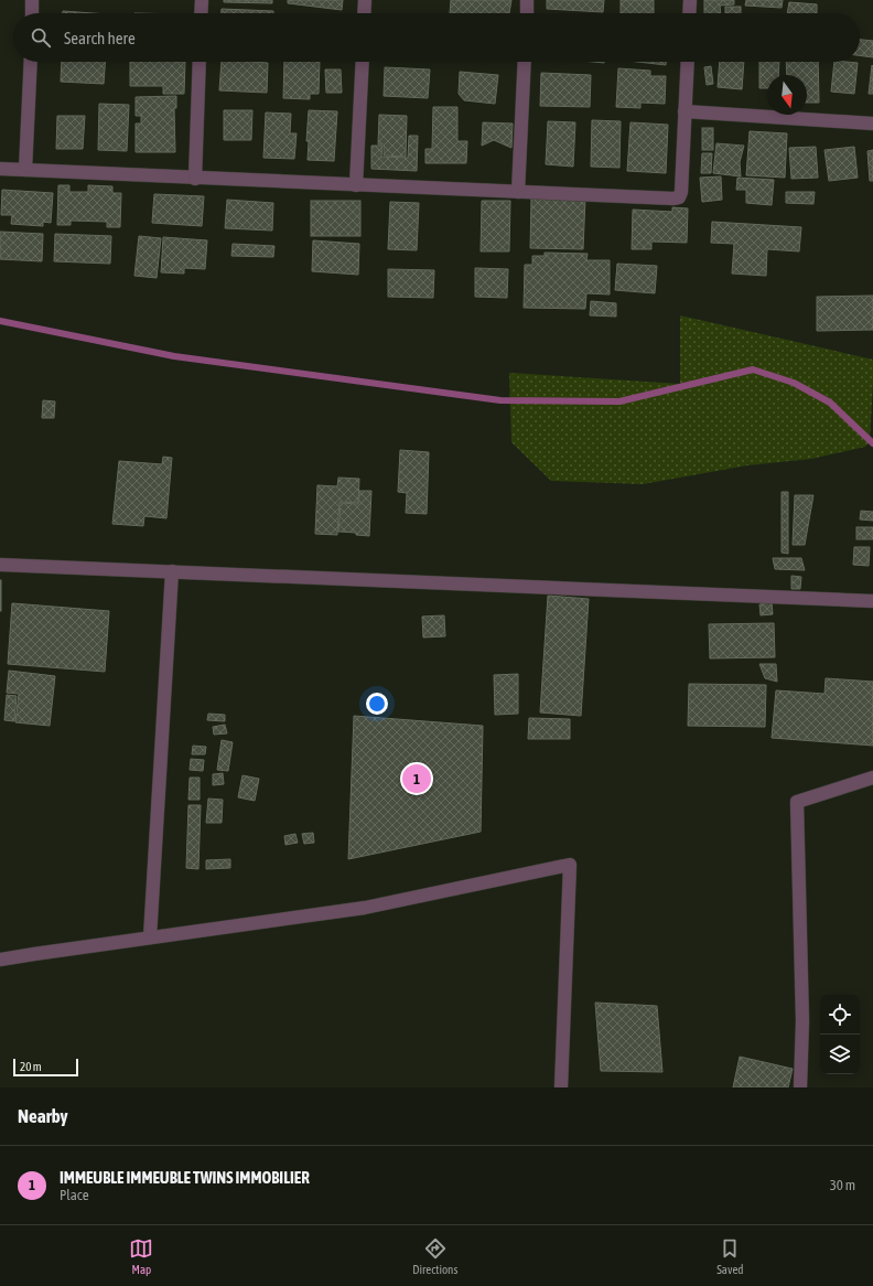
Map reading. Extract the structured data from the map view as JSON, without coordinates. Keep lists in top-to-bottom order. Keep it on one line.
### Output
{"scale_bar":"20 m","north":"bottom","page":{"search":"Search here","pins":"1","scale":"20 m","heading":"Nearby","list":[{"mark":"1","name":"IMMEUBLE IMMEUBLE TWINS IMMOBILIER","note":"Place","value":"30 m"}],"nav":["Map","Directions","Saved"]}}
